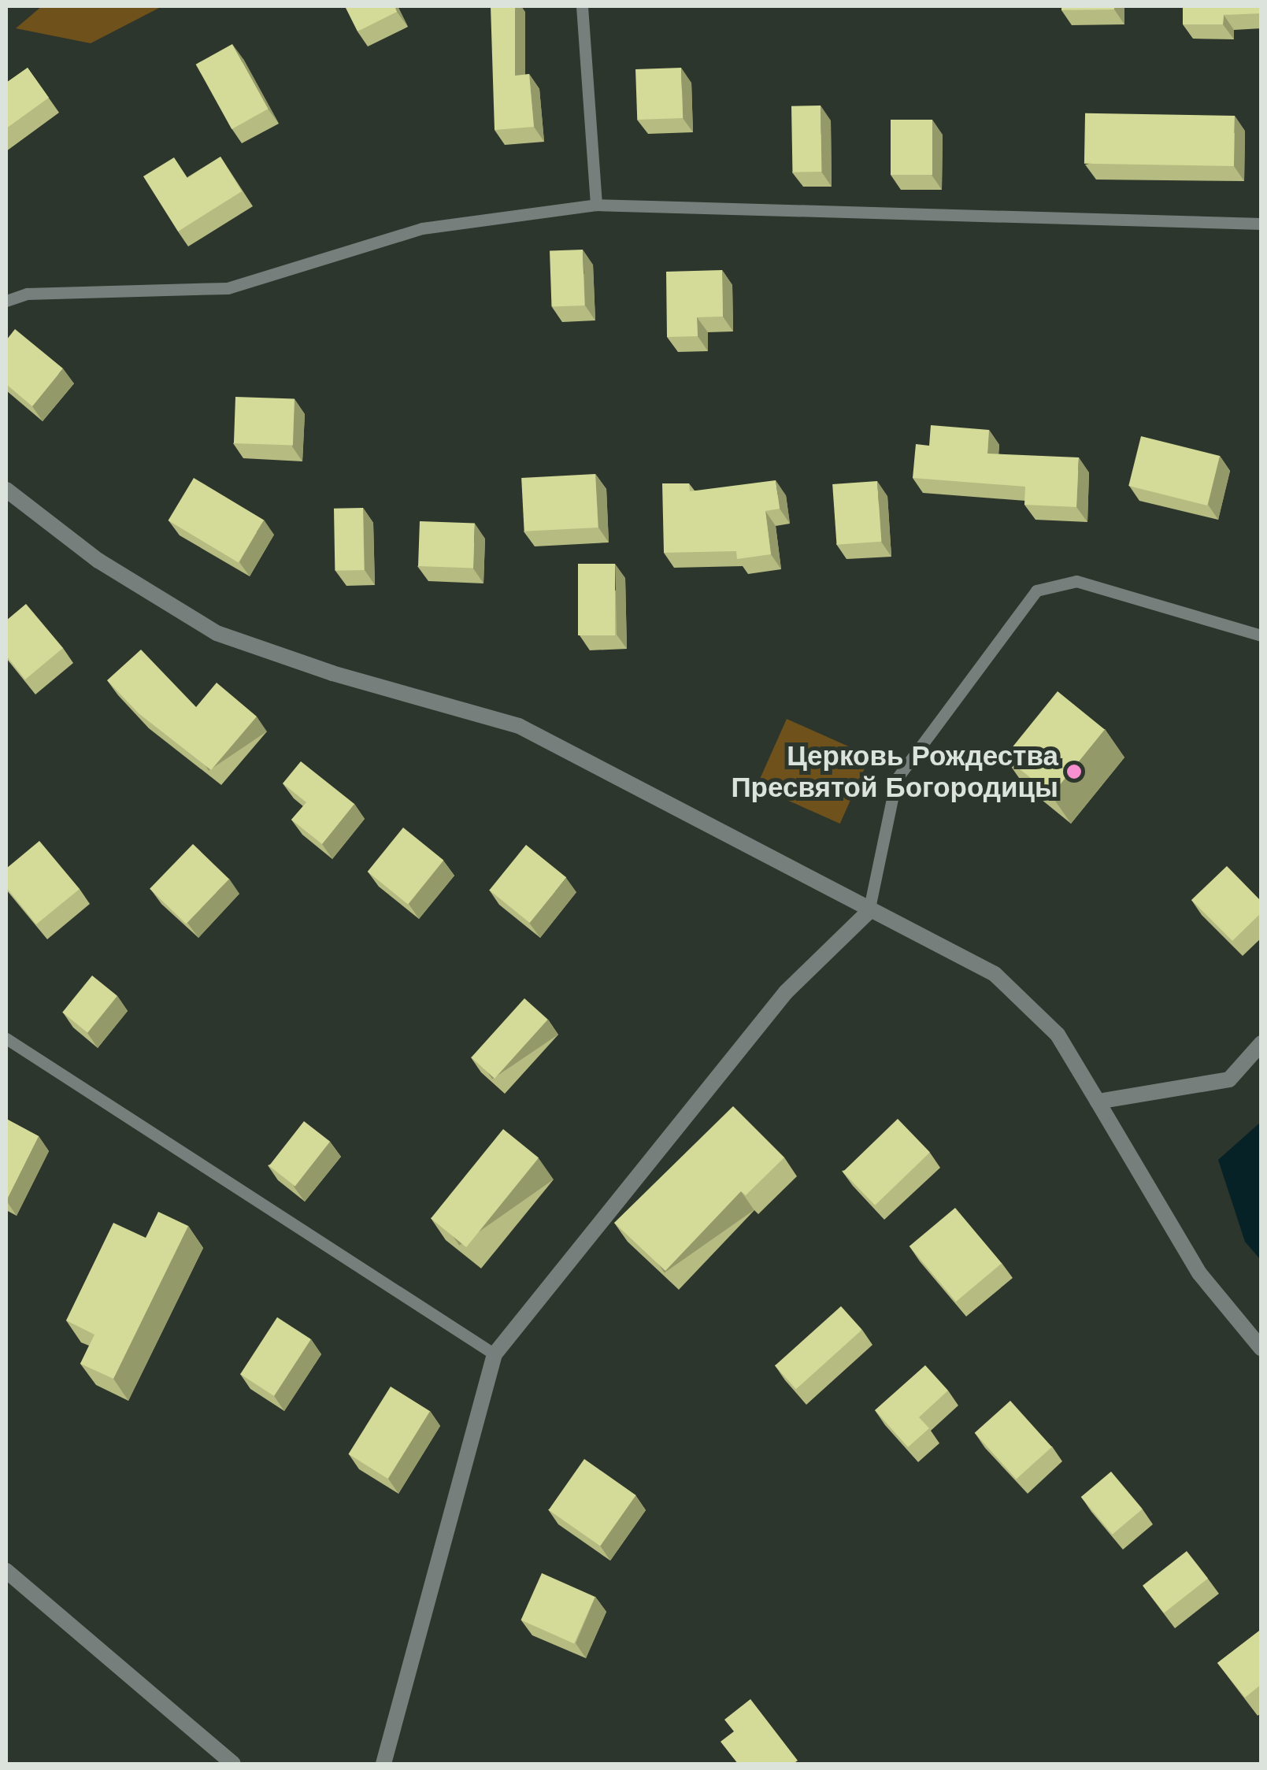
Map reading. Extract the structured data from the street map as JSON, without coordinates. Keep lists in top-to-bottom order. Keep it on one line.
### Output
{"places":["Церковь Рождества Пресвятой Богородицы"]}
